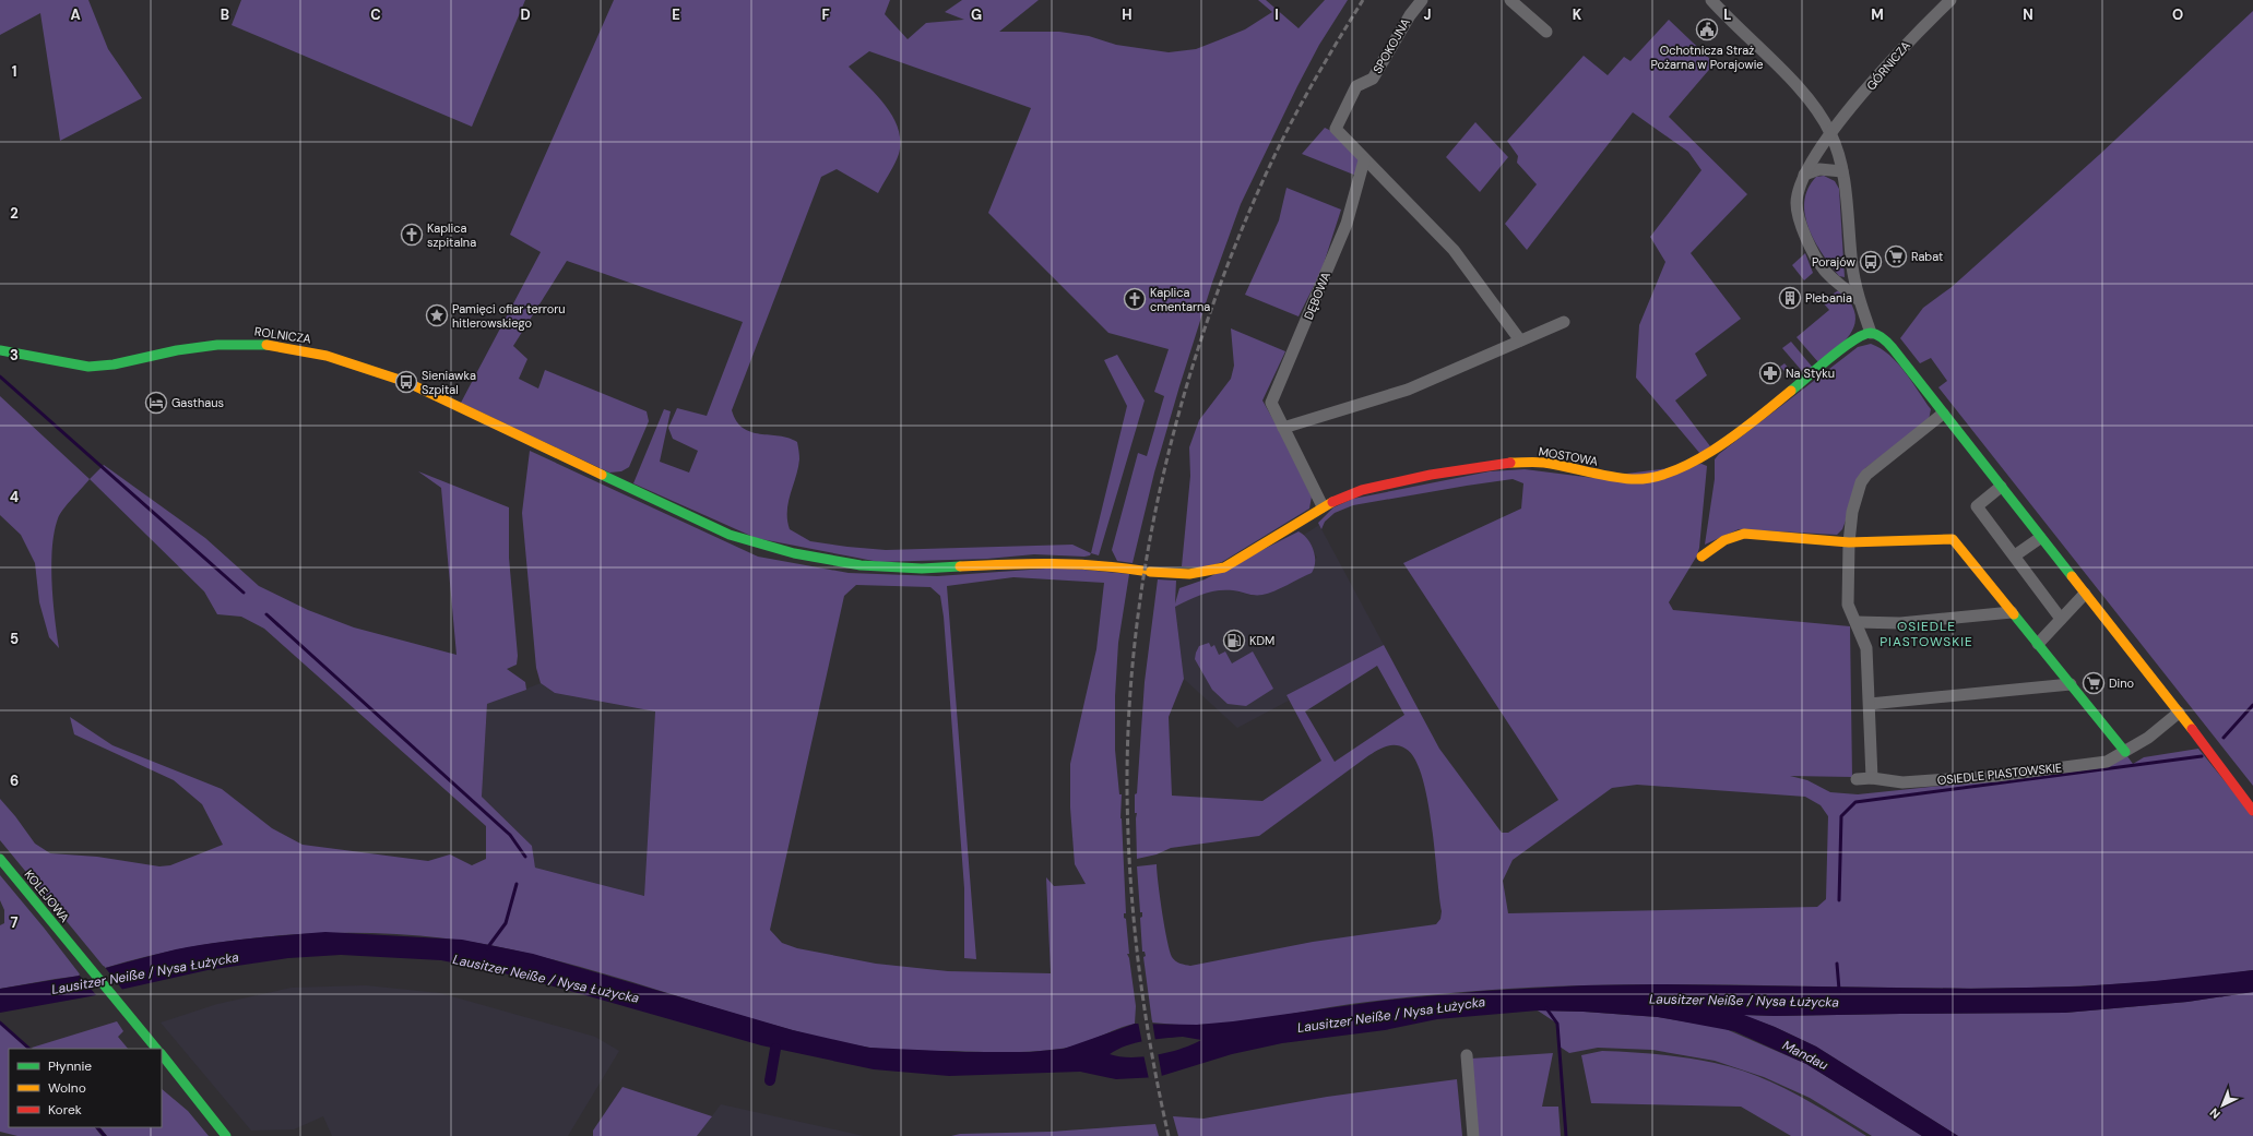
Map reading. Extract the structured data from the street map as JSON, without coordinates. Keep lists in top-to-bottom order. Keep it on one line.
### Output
{"streets":{"street":["SPOKOJNA","GÓRNICZA","DĘBOWA","ROLNICZA","MOSTOWA","OSIEDLE PIASTOWSKIE","KOLEJOWA"]},"crossings":[["SPOKOJNA","DĘBOWA"],["DĘBOWA","MOSTOWA"],["ROLNICZA","MOSTOWA"]],"districts":["OSIEDLE PIASTOWSKIE"],"water":["Lausitzer Neiße / Nysa Łużycka","Mandau"],"places":{"public building":["Ochotnicza Straż Pożarna w Porajowie"],"church":["Kaplica szpitalna","Kaplica cmentarna"],"supermarket":["Rabat","Dino"],"bus stop":["Porajów","Sieniawka Szpital"],"building":["Plebania"],"place":["Pamięci ofiar terroru hitlerowskiego"],"pharmacy":["Na Styku"],"hotel":["Gasthaus"],"fuel station":["KDM"]},"legend":["Płynnie","Wolno","Korek"],"north":"bottom left","grid":{"columns":["A","B","C","D","E","F","G","H","I","J","K","L","M","N","O"],"rows":["1","2","3","4","5","6","7"]}}
